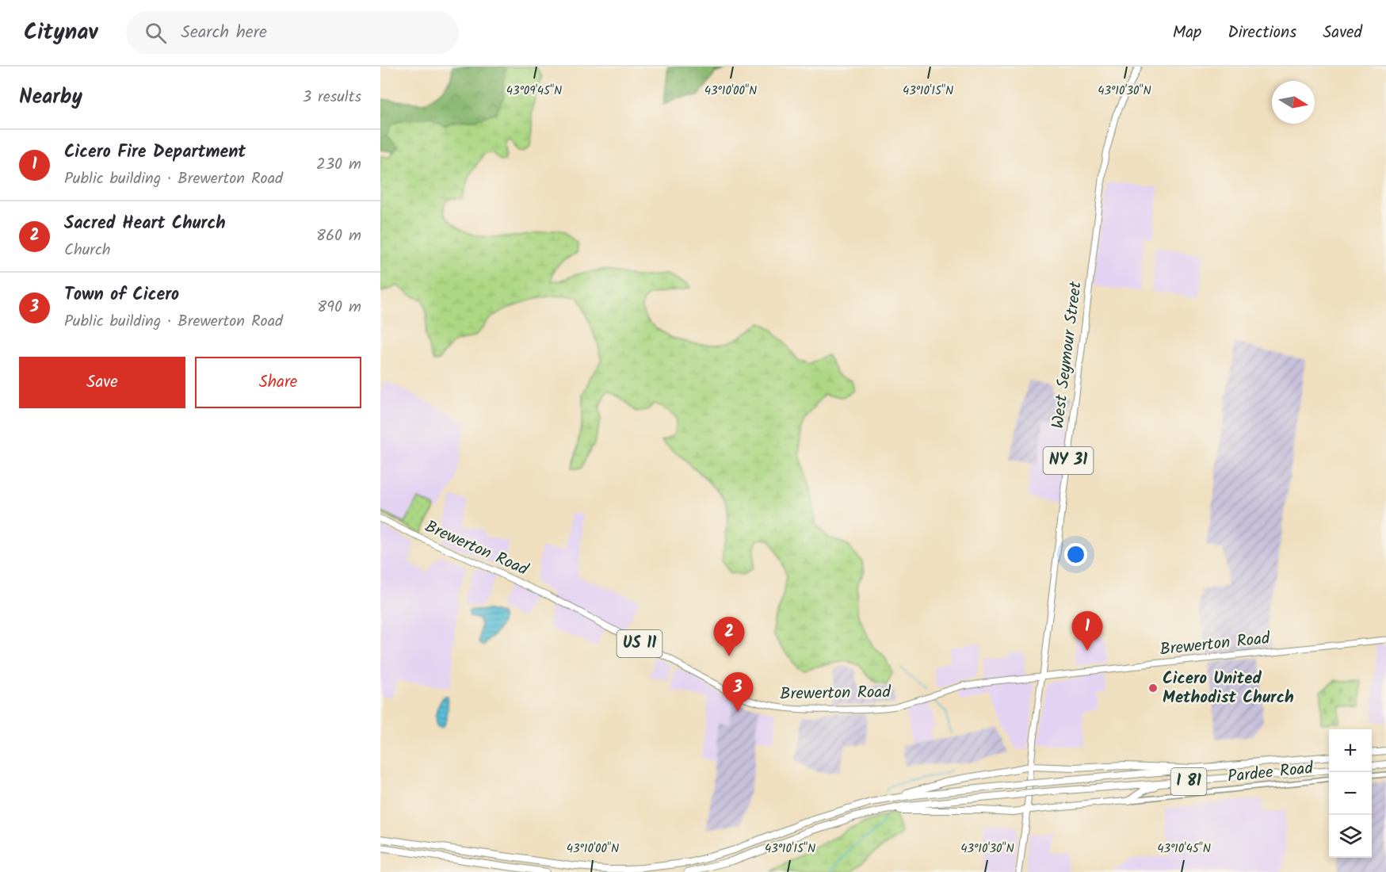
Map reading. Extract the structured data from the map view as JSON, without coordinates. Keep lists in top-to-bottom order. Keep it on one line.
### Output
{"streets":{"highway":["I 81"],"main road":["West Seymour Street","NY 31","Brewerton Road","US 11","Pardee Road"]},"crossings":[["West Seymour Street","NY 31"],["West Seymour Street","Brewerton Road"],["NY 31","Brewerton Road"],["NY 31","Pardee Road"]],"places":["Cicero United Methodist Church"],"north":"right","page":{"header":"Citynav","search":"Search here","nav":["Map","Directions","Saved"],"heading":["Nearby","3 results"],"list":[{"mark":"1","name":"Cicero Fire Department","note":"Public building · Brewerton Road","value":"230 m"},{"mark":"2","name":"Sacred Heart Church","note":"Church","value":"860 m"},{"mark":"3","name":"Town of Cicero","note":"Public building · Brewerton Road","value":"890 m"}],"buttons":["Save","Share"],"pins":["1","2","3"],"map_buttons":["+","−"]},"coordinates":["43°09'45\"N","43°10'00\"N","43°10'15\"N","43°10'30\"N","43°10'45\"N"]}
